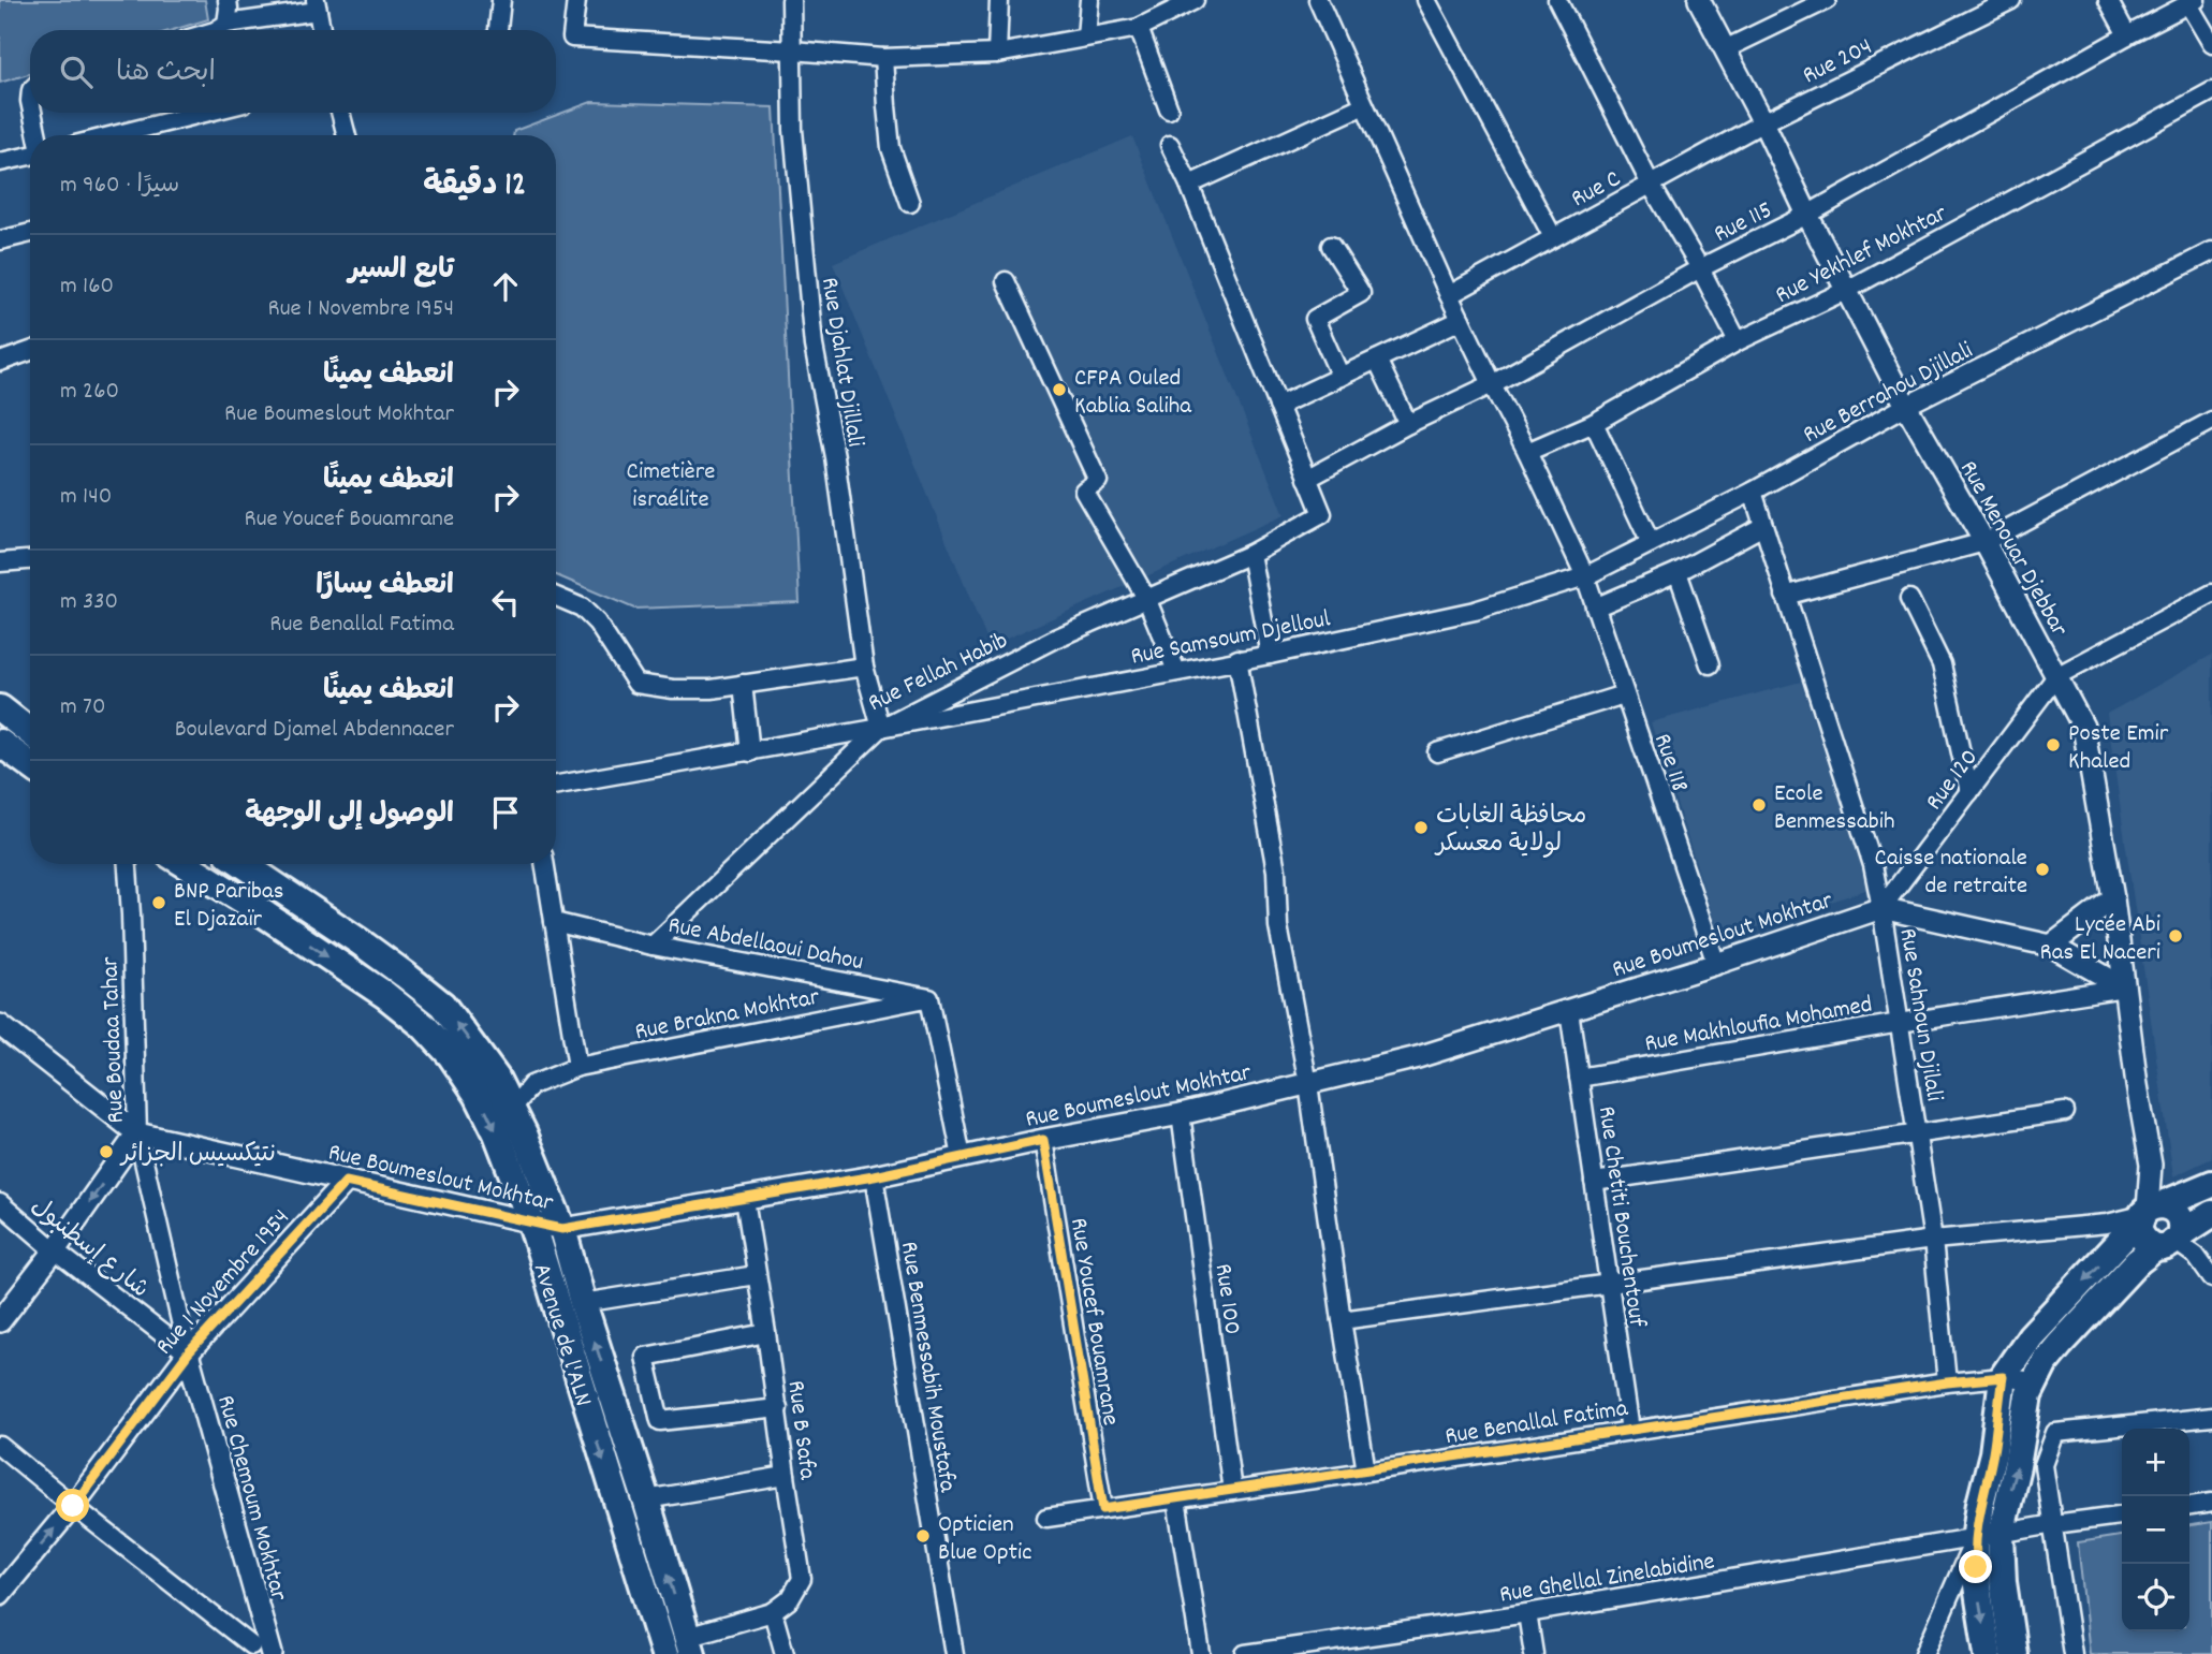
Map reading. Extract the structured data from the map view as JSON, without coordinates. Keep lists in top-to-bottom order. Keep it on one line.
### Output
{"streets":{"main road":["Avenue de l'ALN"],"street":["Rue 204","Rue C","Rue 115","Rue Yekhlef Mokhtar","Rue Djahlat Djillali","Rue Berrahou Djillali","Rue Menouar Djebbar","Rue Samsoum Djelloul","Rue Fellah Habib","Rue 118","Rue 120","Rue Boumeslout Mokhtar","Rue Abdellaoui Dahou","Rue Brakna Mokhtar","Rue Sahnoun Djilali","Rue Makhloufia Mohamed","Rue Boudaa Tahar","Rue Chetiti Bouchentouf","شارع إسطنبول","Rue 1 Novembre 1954","Rue 100","Rue Youcef Bouamrane","Rue Benmessabih Moustafa","Rue Benallal Fatima","Rue B Safa","Rue Chemoum Mokhtar","Rue Ghellal Zinelabidine"]},"crossings":[["Rue 204","Rue C"],["Rue 204","Rue Menouar Djebbar"],["Rue C","Rue Menouar Djebbar"],["Rue C","Rue 118"],["Rue 115","Rue Menouar Djebbar"],["Rue 115","Rue Fellah Habib"],["Rue 115","Rue 118"],["Rue Yekhlef Mokhtar","Rue Menouar Djebbar"],["Rue Yekhlef Mokhtar","Rue 118"],["Rue Djahlat Djillali","Rue Samsoum Djelloul"],["Rue Djahlat Djillali","Rue Fellah Habib"],["Rue Djahlat Djillali","Rue Abdellaoui Dahou"],["Rue Berrahou Djillali","Rue Menouar Djebbar"],["Rue Berrahou Djillali","Rue Samsoum Djelloul"],["Rue Berrahou Djillali","Rue 118"],["Rue Berrahou Djillali","Rue Sahnoun Djilali"],["Rue Menouar Djebbar","Rue 120"],["Rue Menouar Djebbar","Rue Makhloufia Mohamed"],["Rue Samsoum Djelloul","Rue Fellah Habib"],["Rue Samsoum Djelloul","Rue 118"],["Rue Samsoum Djelloul","Rue Abdellaoui Dahou"],["Rue Fellah Habib","Rue Abdellaoui Dahou"],["Rue 118","Rue Boumeslout Mokhtar"],["Rue 120","Rue Boumeslout Mokhtar"],["Rue 120","Rue Sahnoun Djilali"],["Rue Boumeslout Mokhtar","Rue Sahnoun Djilali"],["Rue Boumeslout Mokhtar","Rue Boudaa Tahar"],["Rue Boumeslout Mokhtar","Rue Chetiti Bouchentouf"],["Rue Boumeslout Mokhtar","Rue 1 Novembre 1954"],["Rue Boumeslout Mokhtar","Rue 100"],["Rue Boumeslout Mokhtar","Rue Youcef Bouamrane"],["Rue Boumeslout Mokhtar","Avenue de l'ALN"],["Rue Boumeslout Mokhtar","Rue Benmessabih Moustafa"],["Rue Boumeslout Mokhtar","Rue B Safa"],["Rue Abdellaoui Dahou","Rue Brakna Mokhtar"],["Rue Brakna Mokhtar","Avenue de l'ALN"],["Rue Sahnoun Djilali","Rue Makhloufia Mohamed"],["Rue Sahnoun Djilali","Rue Benallal Fatima"],["Rue Makhloufia Mohamed","Rue Chetiti Bouchentouf"],["Rue Boudaa Tahar","شارع إسطنبول"],["Rue Boudaa Tahar","Rue 1 Novembre 1954"],["Rue Boudaa Tahar","Rue Chemoum Mokhtar"],["Rue Chetiti Bouchentouf","Rue Benallal Fatima"],["شارع إسطنبول","Rue 1 Novembre 1954"],["شارع إسطنبول","Rue Chemoum Mokhtar"],["Rue 1 Novembre 1954","Rue Chemoum Mokhtar"],["Rue 100","Rue Benallal Fatima"],["Rue Youcef Bouamrane","Rue Benallal Fatima"]],"parks":["Cimetière israélite"],"places":["CFPA Ouled Kablia Saliha","Poste Emir Khaled","Ecole Benmessabih","محافظة الغابات لولاية معسكر","Caisse nationale de retraite","BNP Paribas El Djazaïr","Lycée Abi Ras El Naceri","نتيكسيس الجزائر","Opticien Blue Optic"],"page":{"search":"ابحث هنا","heading":["12 دقيقة","سيرًا · 960 m"],"list":[["تابع السير","Rue 1 Novembre 1954","160 m"],["انعطف يمينًا","Rue Boumeslout Mokhtar","260 m"],["انعطف يمينًا","Rue Youcef Bouamrane","140 m"],["انعطف يسارًا","Rue Benallal Fatima","330 m"],["انعطف يمينًا","Boulevard Djamel Abdennacer","70 m"],"الوصول إلى الوجهة"],"map_buttons":["+","−"]}}
